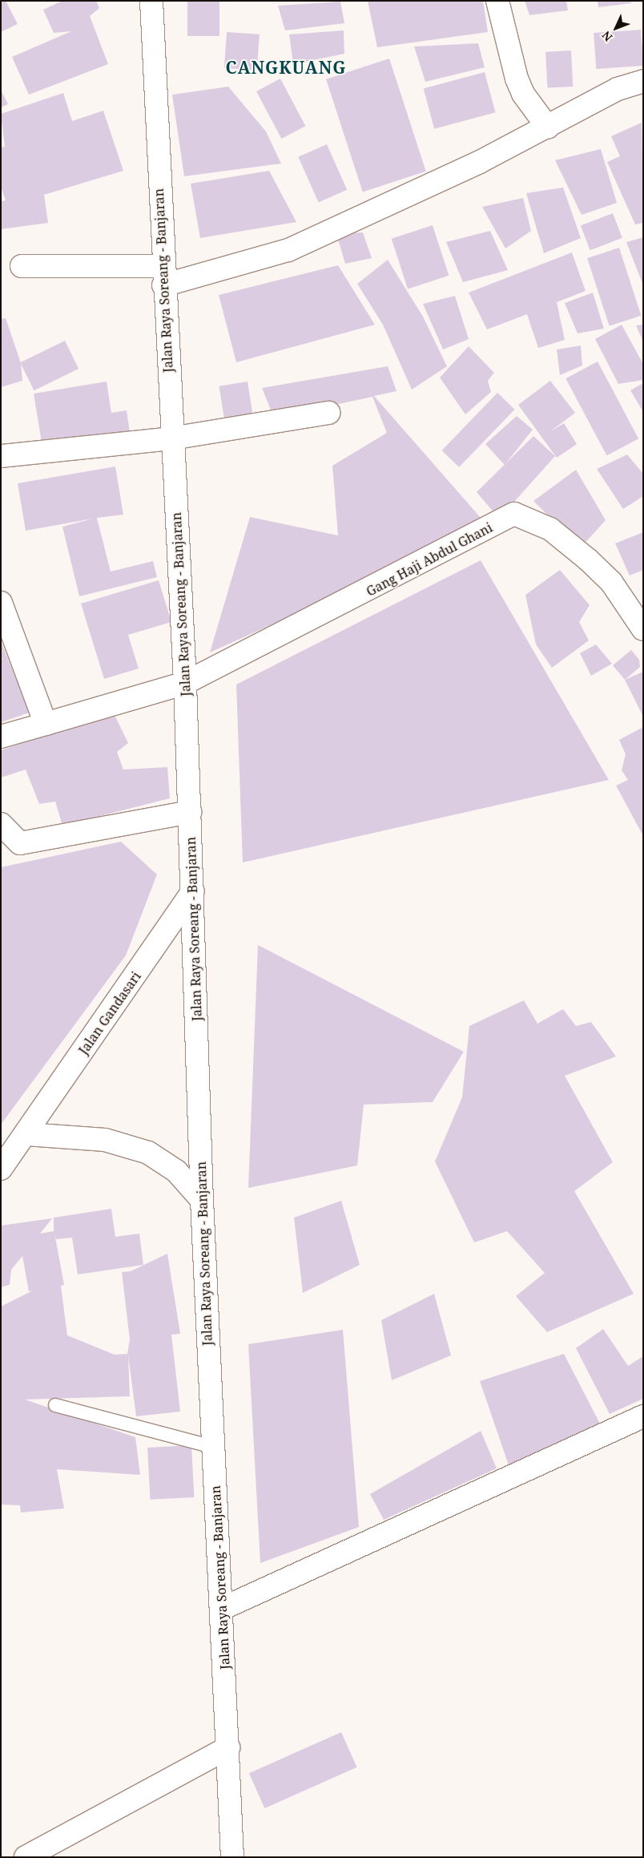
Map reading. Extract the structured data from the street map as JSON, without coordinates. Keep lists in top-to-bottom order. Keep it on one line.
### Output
{"streets":{"street":["Jalan Raya Soreang - Banjaran","Gang Haji Abdul Ghani","Jalan Gandasari"]},"crossings":[["Jalan Raya Soreang - Banjaran","Gang Haji Abdul Ghani"],["Jalan Raya Soreang - Banjaran","Jalan Gandasari"]],"districts":["CANGKUANG"],"north":"bottom left"}
